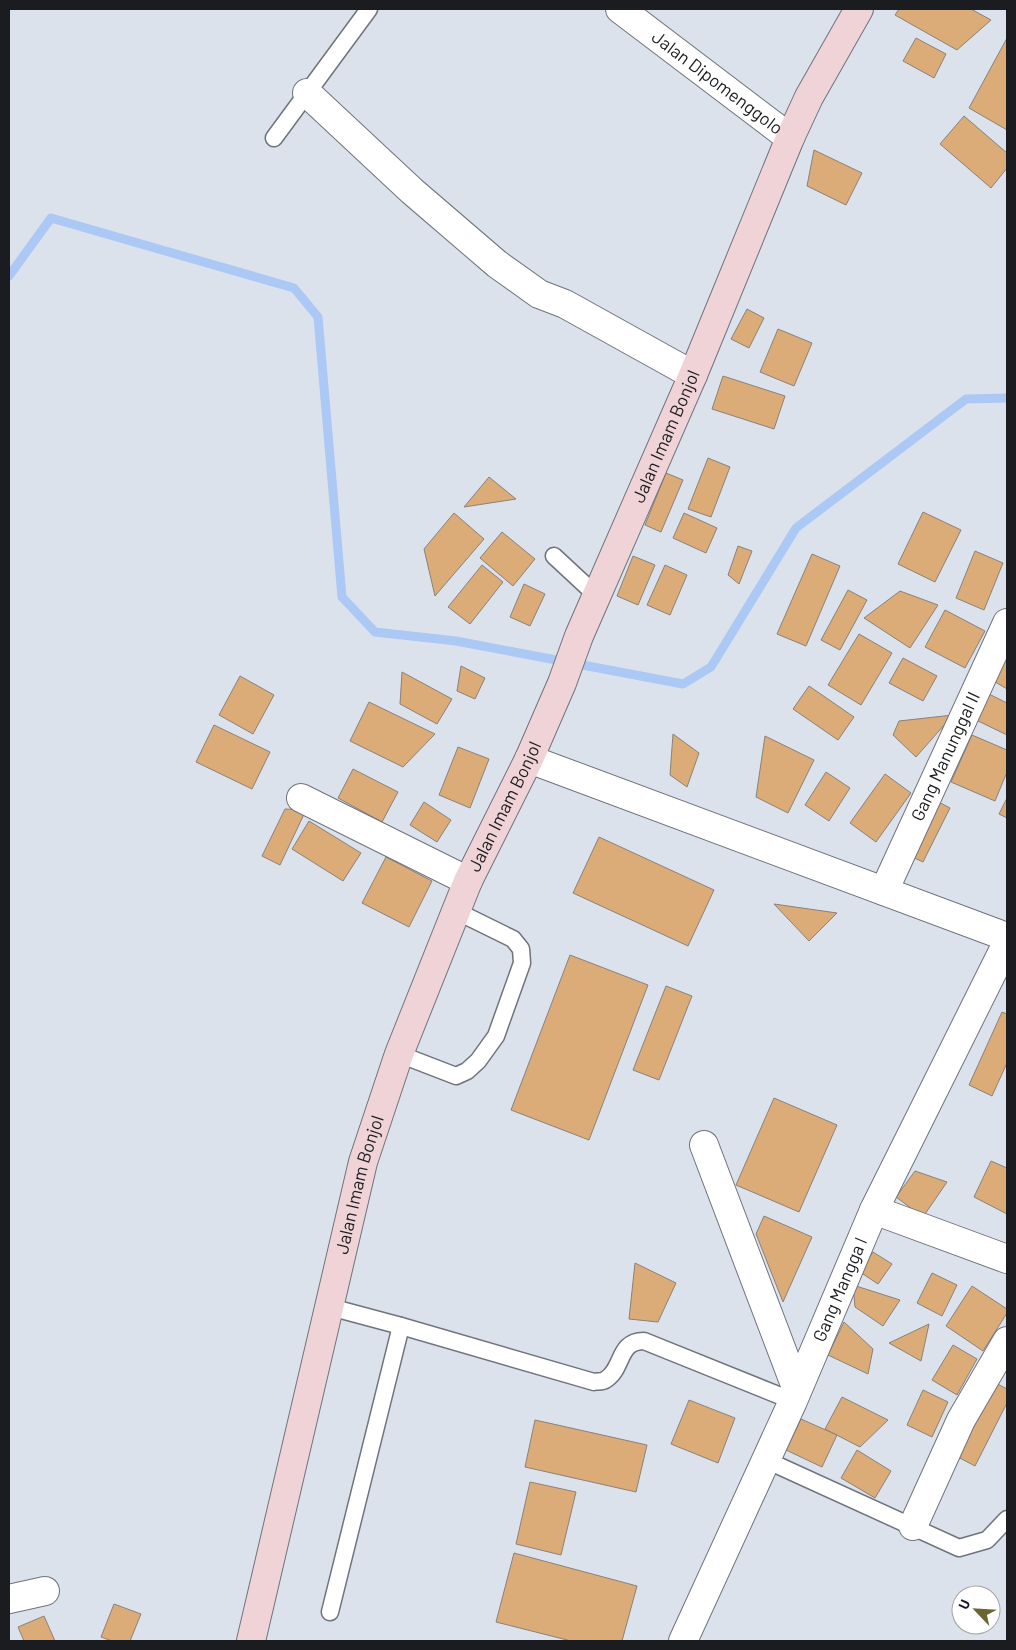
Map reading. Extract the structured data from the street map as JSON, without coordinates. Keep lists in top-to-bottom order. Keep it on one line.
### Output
{"streets":{"main road":["Jalan Imam Bonjol"],"street":["Jalan Dipomenggolo","Gang Manunggal II","Gang Mangga I"]},"crossings":[["Jalan Dipomenggolo","Jalan Imam Bonjol"]],"north":"top left"}
